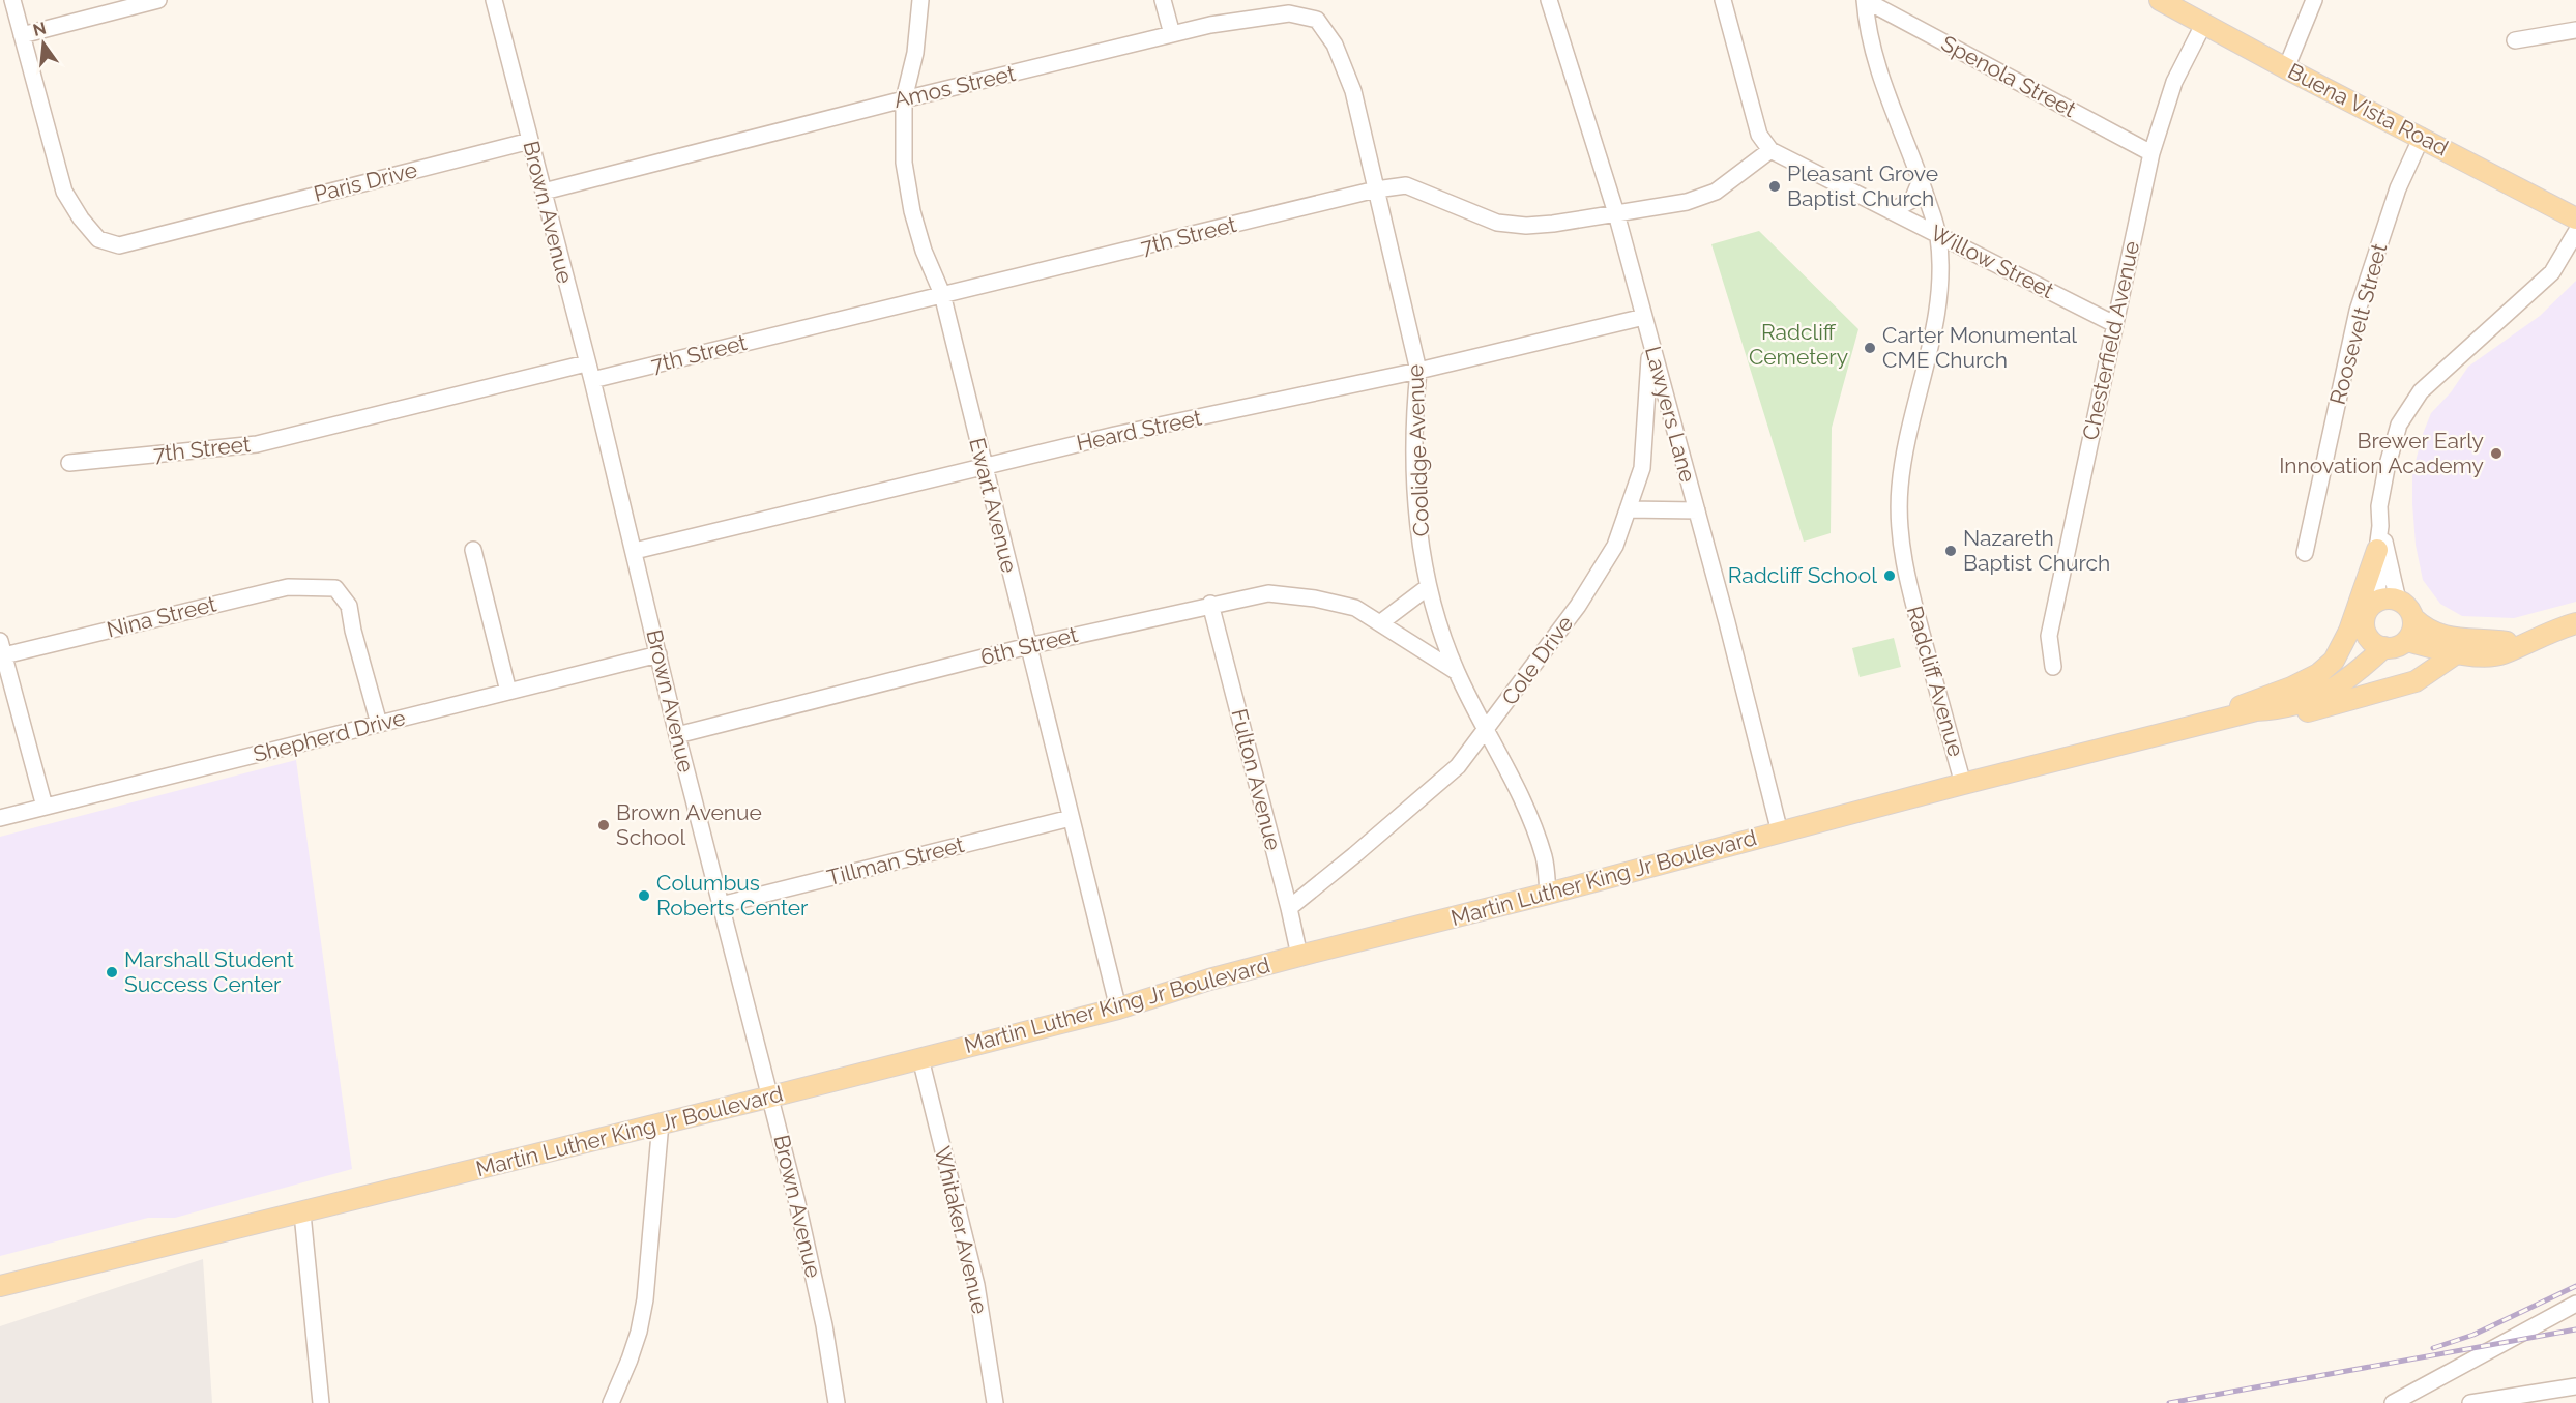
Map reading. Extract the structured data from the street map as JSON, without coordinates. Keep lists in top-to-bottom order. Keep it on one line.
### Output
{"streets":{"main road":["Buena Vista Road","Martin Luther King Jr Boulevard"],"street":["Spenola Street","Amos Street","Paris Drive","Brown Avenue","7th Street","Willow Street","Roosevelt Street","Chesterfield Avenue","Lawyers Lane","Heard Street","Coolidge Avenue","Ewart Avenue","Nina Street","6th Street","Cole Drive","Radcliff Avenue","Shepherd Drive","Fulton Avenue","Tillman Street","Whitaker Avenue"]},"crossings":[["Spenola Street","Chesterfield Avenue"],["Spenola Street","Radcliff Avenue"],["Amos Street","Brown Avenue"],["Amos Street","Coolidge Avenue"],["Amos Street","Ewart Avenue"],["Buena Vista Road","Roosevelt Street"],["Buena Vista Road","Chesterfield Avenue"],["Paris Drive","Brown Avenue"],["Brown Avenue","7th Street"],["Brown Avenue","Heard Street"],["Brown Avenue","6th Street"],["Brown Avenue","Shepherd Drive"],["Brown Avenue","Tillman Street"],["Brown Avenue","Martin Luther King Jr Boulevard"],["7th Street","Willow Street"],["7th Street","Lawyers Lane"],["7th Street","Coolidge Avenue"],["7th Street","Ewart Avenue"],["Willow Street","Chesterfield Avenue"],["Willow Street","Radcliff Avenue"],["Lawyers Lane","Heard Street"],["Lawyers Lane","Cole Drive"],["Lawyers Lane","Martin Luther King Jr Boulevard"],["Heard Street","Coolidge Avenue"],["Heard Street","Ewart Avenue"],["Coolidge Avenue","6th Street"],["Coolidge Avenue","Cole Drive"],["Coolidge Avenue","Martin Luther King Jr Boulevard"],["Ewart Avenue","6th Street"],["Ewart Avenue","Tillman Street"],["Ewart Avenue","Martin Luther King Jr Boulevard"],["Nina Street","Shepherd Drive"],["6th Street","Fulton Avenue"],["Cole Drive","Fulton Avenue"],["Radcliff Avenue","Martin Luther King Jr Boulevard"],["Fulton Avenue","Martin Luther King Jr Boulevard"],["Martin Luther King Jr Boulevard","Whitaker Avenue"]],"parks":["Radcliff Cemetery"],"places":["Pleasant Grove Baptist Church","Carter Monumental CME Church","Brewer Early Innovation Academy","Nazareth Baptist Church","Radcliff School","Brown Avenue School","Columbus Roberts Center","Marshall Student Success Center"],"north":"top"}
